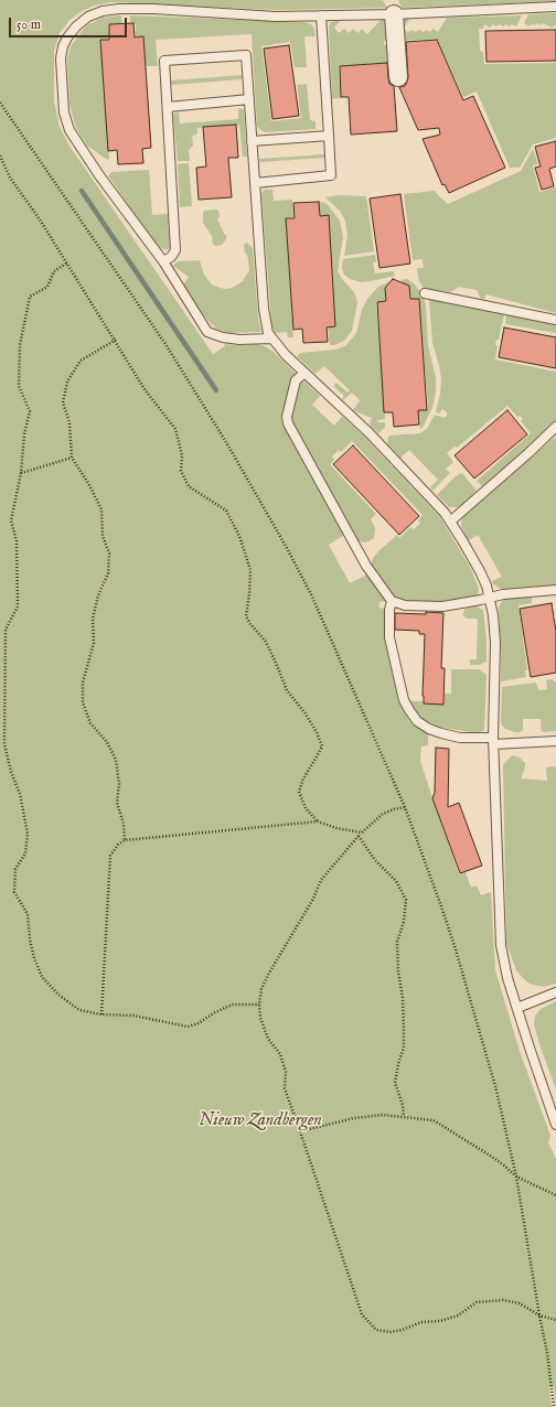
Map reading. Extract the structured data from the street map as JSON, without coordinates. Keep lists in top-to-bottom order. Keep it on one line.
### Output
{"parks":["Nieuw Zandbergen"],"scale_bar":"50 m"}
